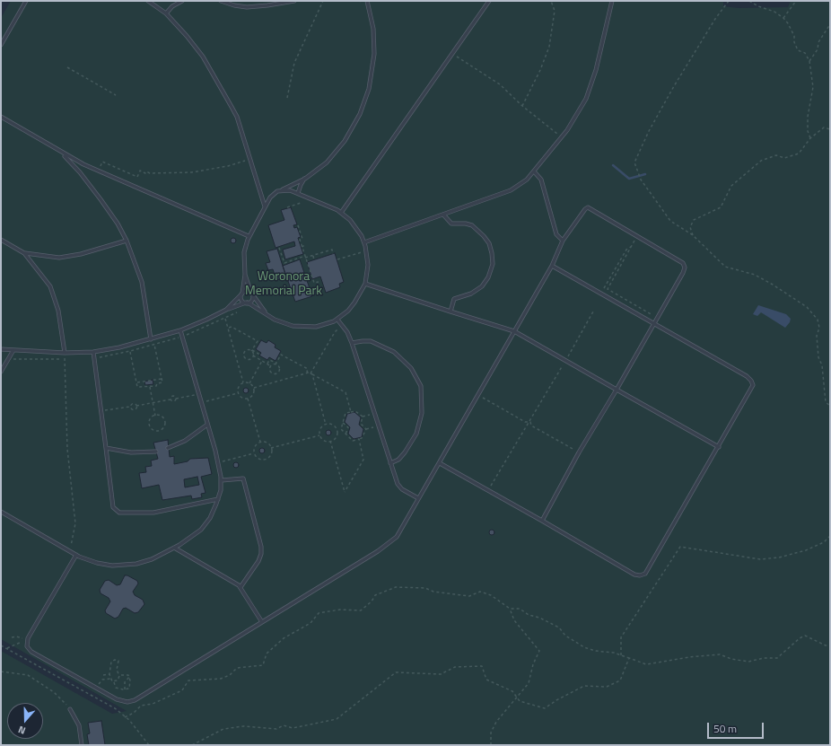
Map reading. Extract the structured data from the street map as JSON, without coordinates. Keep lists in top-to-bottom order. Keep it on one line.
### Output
{"parks":["Woronora Memorial Park"],"scale_bar":"50 m","north":"bottom"}
